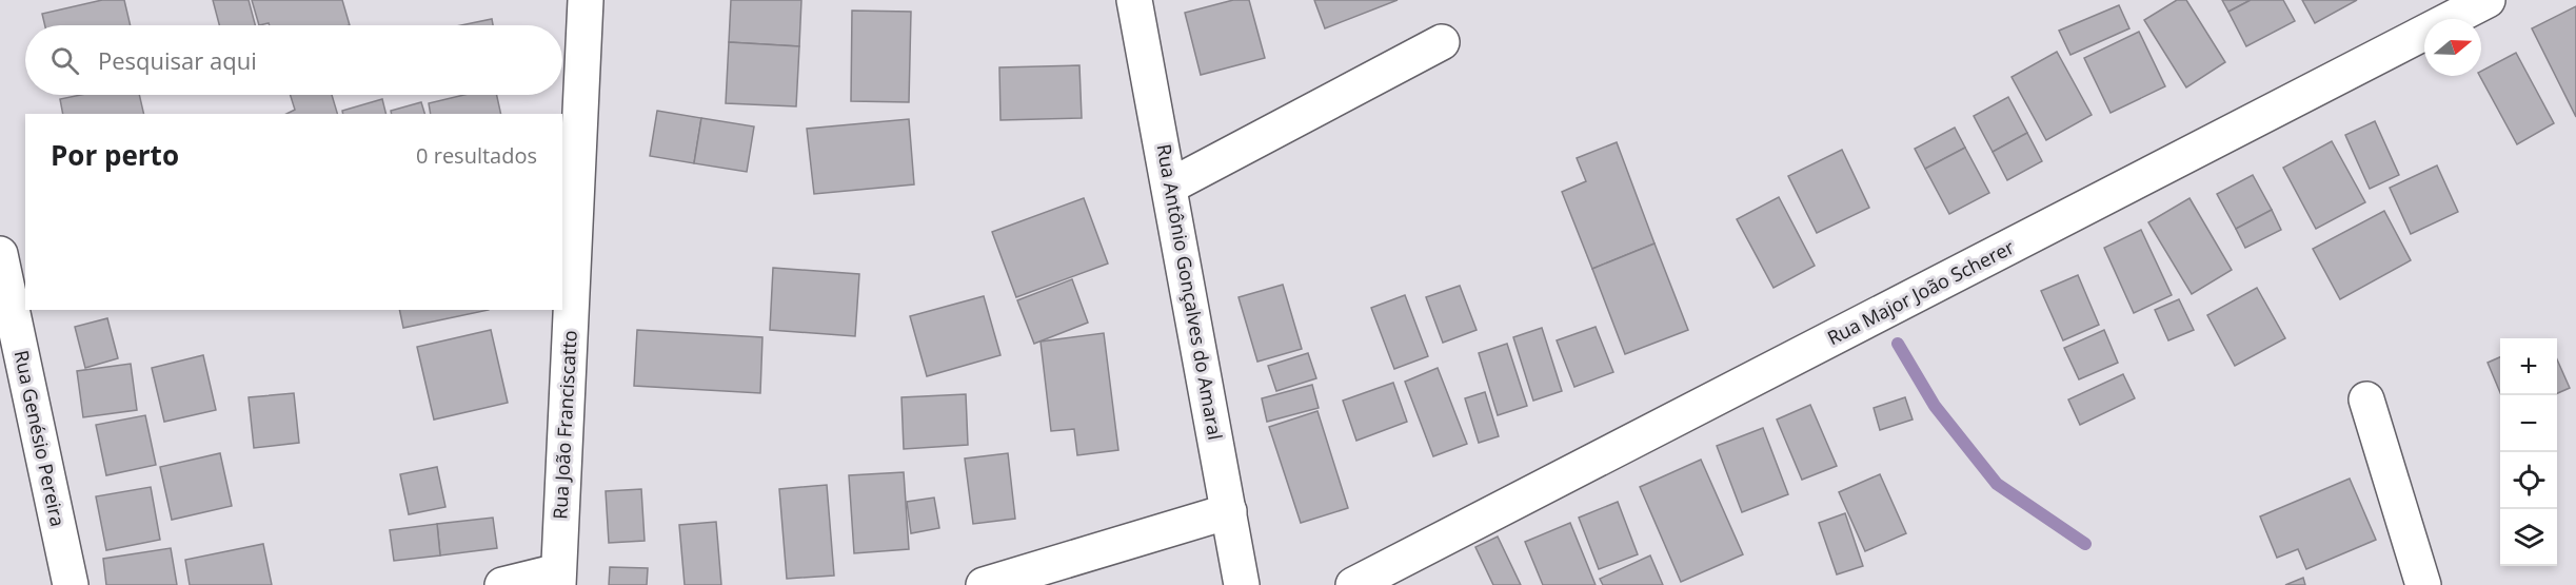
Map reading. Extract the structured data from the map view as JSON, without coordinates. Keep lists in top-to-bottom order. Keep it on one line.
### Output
{"streets":{"street":["Rua Antônio Gonçalves do Amaral","Rua Major João Scherer","Rua João Franciscatto","Rua Genésio Pereira"]},"north":"right","page":{"search":"Pesquisar aqui","heading":["Por perto","0 resultados"],"map_buttons":["+","−"]}}
